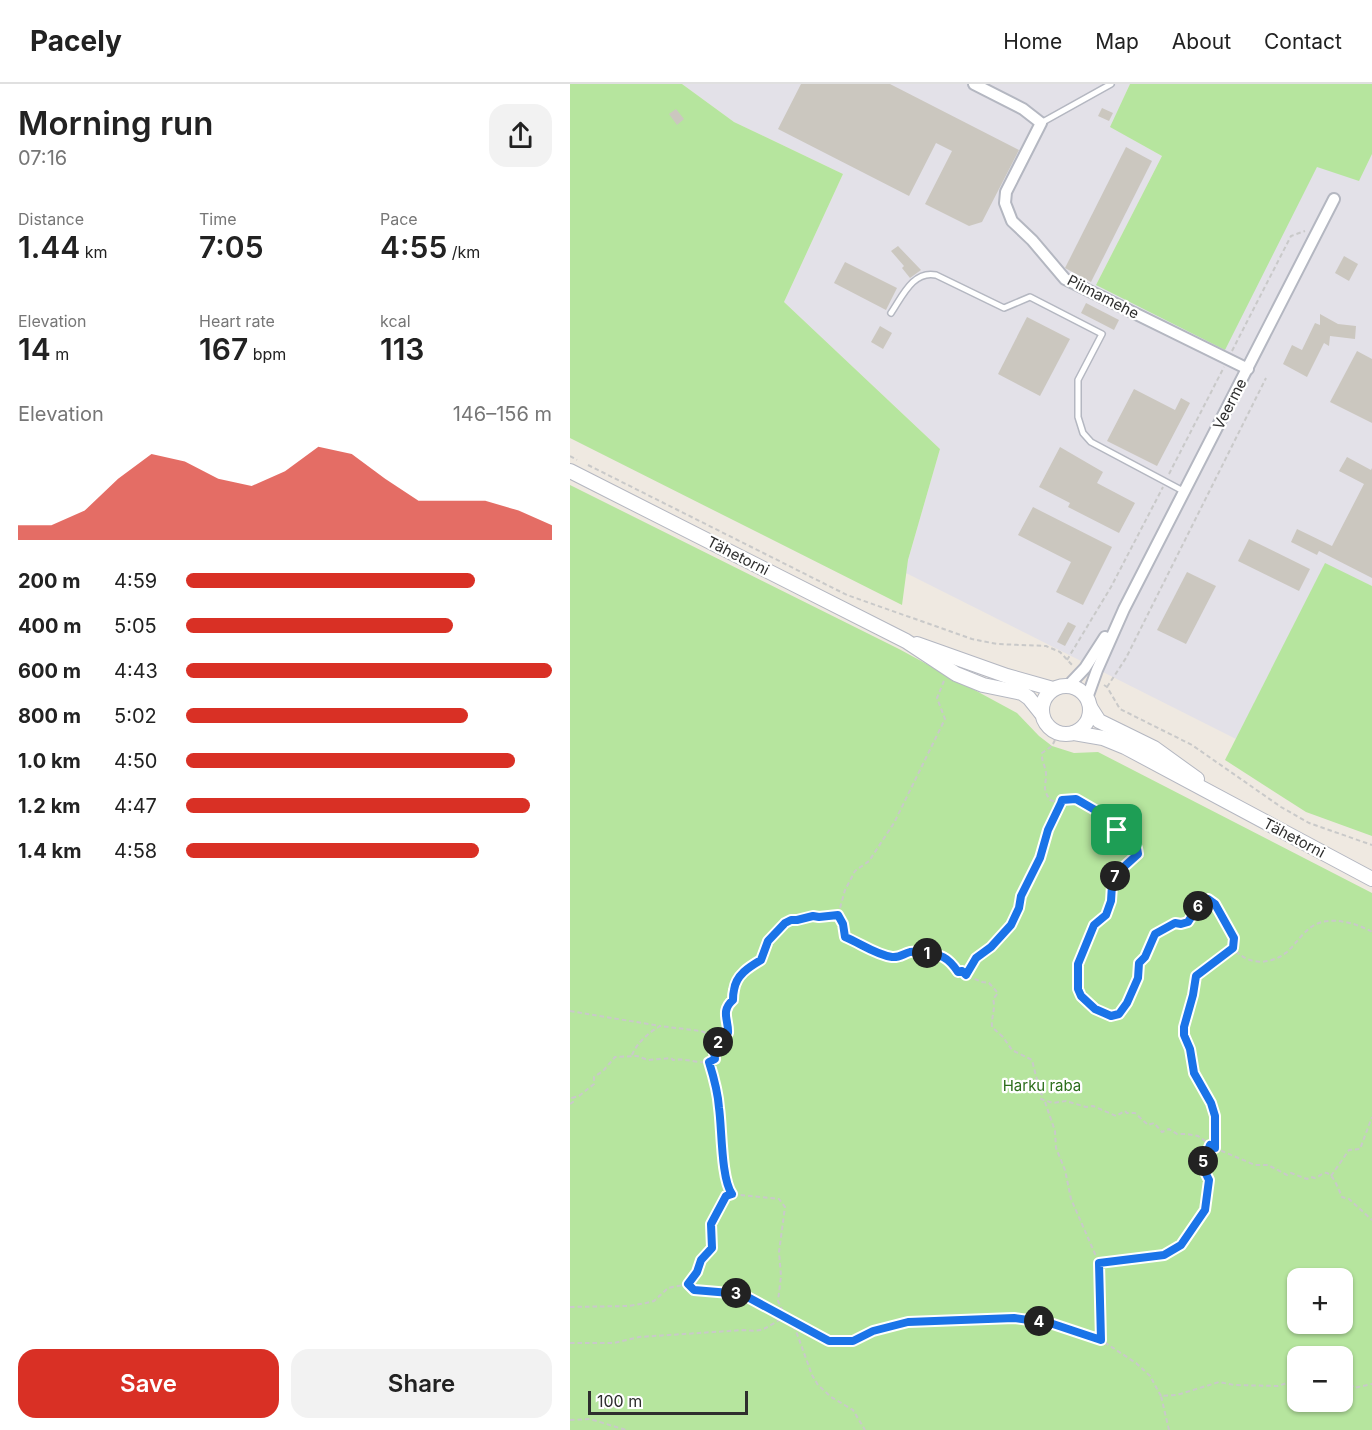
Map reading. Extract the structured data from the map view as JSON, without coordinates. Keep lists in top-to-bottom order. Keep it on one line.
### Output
{"streets":{"street":["Piimamehe","Veerme","Tähetorni"]},"crossings":[["Piimamehe","Veerme"],["Veerme","Tähetorni"]],"parks":["Harku raba"],"scale_bar":"100 m","page":{"header":"Pacely","nav":["Home","Map","About","Contact"],"heading":["Morning run","07:16"],"stats":[["Distance","1.44 km"],["Time","7:05"],["Pace","4:55 /km"],["Elevation","14 m"],["Heart rate","167 bpm"],["kcal","113"]],"chart":["Elevation","146–156 m"],"list":[{"name":"200 m","note":"4:59"},{"name":"400 m","note":"5:05"},{"name":"600 m","note":"4:43"},{"name":"800 m","note":"5:02"},{"name":"1.0 km","note":"4:50"},{"name":"1.2 km","note":"4:47"},{"name":"1.4 km","note":"4:58"}],"pins":["7","6","1","2","5","3","4"],"map_buttons":["+","−"],"buttons":["Save","Share"],"scale":"100 m"}}
